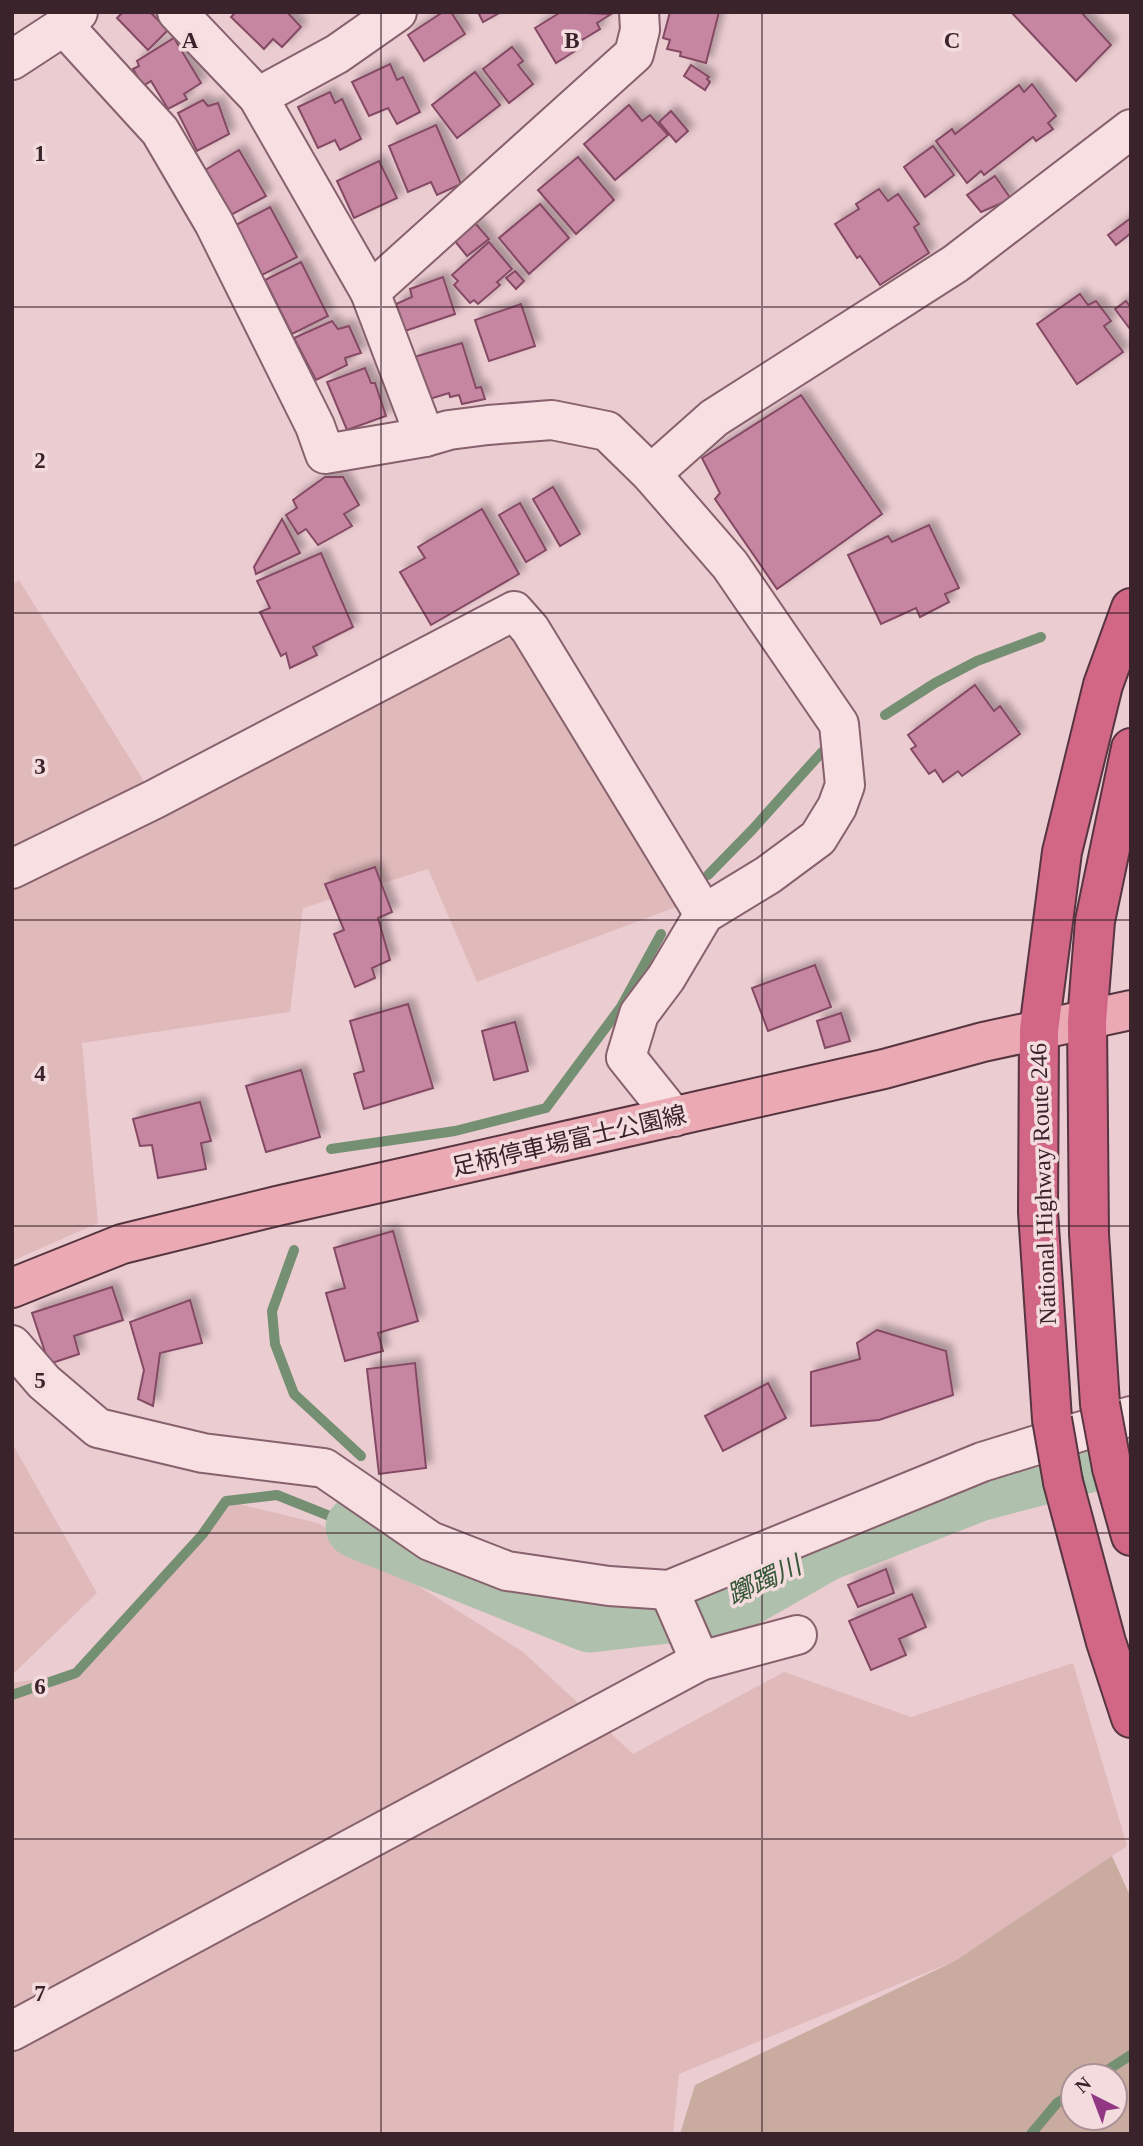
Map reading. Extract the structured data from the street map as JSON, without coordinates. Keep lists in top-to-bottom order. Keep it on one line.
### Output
{"streets":{"highway":["National Highway Route 246"],"main road":["足柄停車場富士公園線"]},"crossings":[["足柄停車場富士公園線","National Highway Route 246"]],"water":["躑躅川"],"north":"top left","grid":{"columns":["A","B","C"],"rows":["1","2","3","4","5","6","7"]}}
